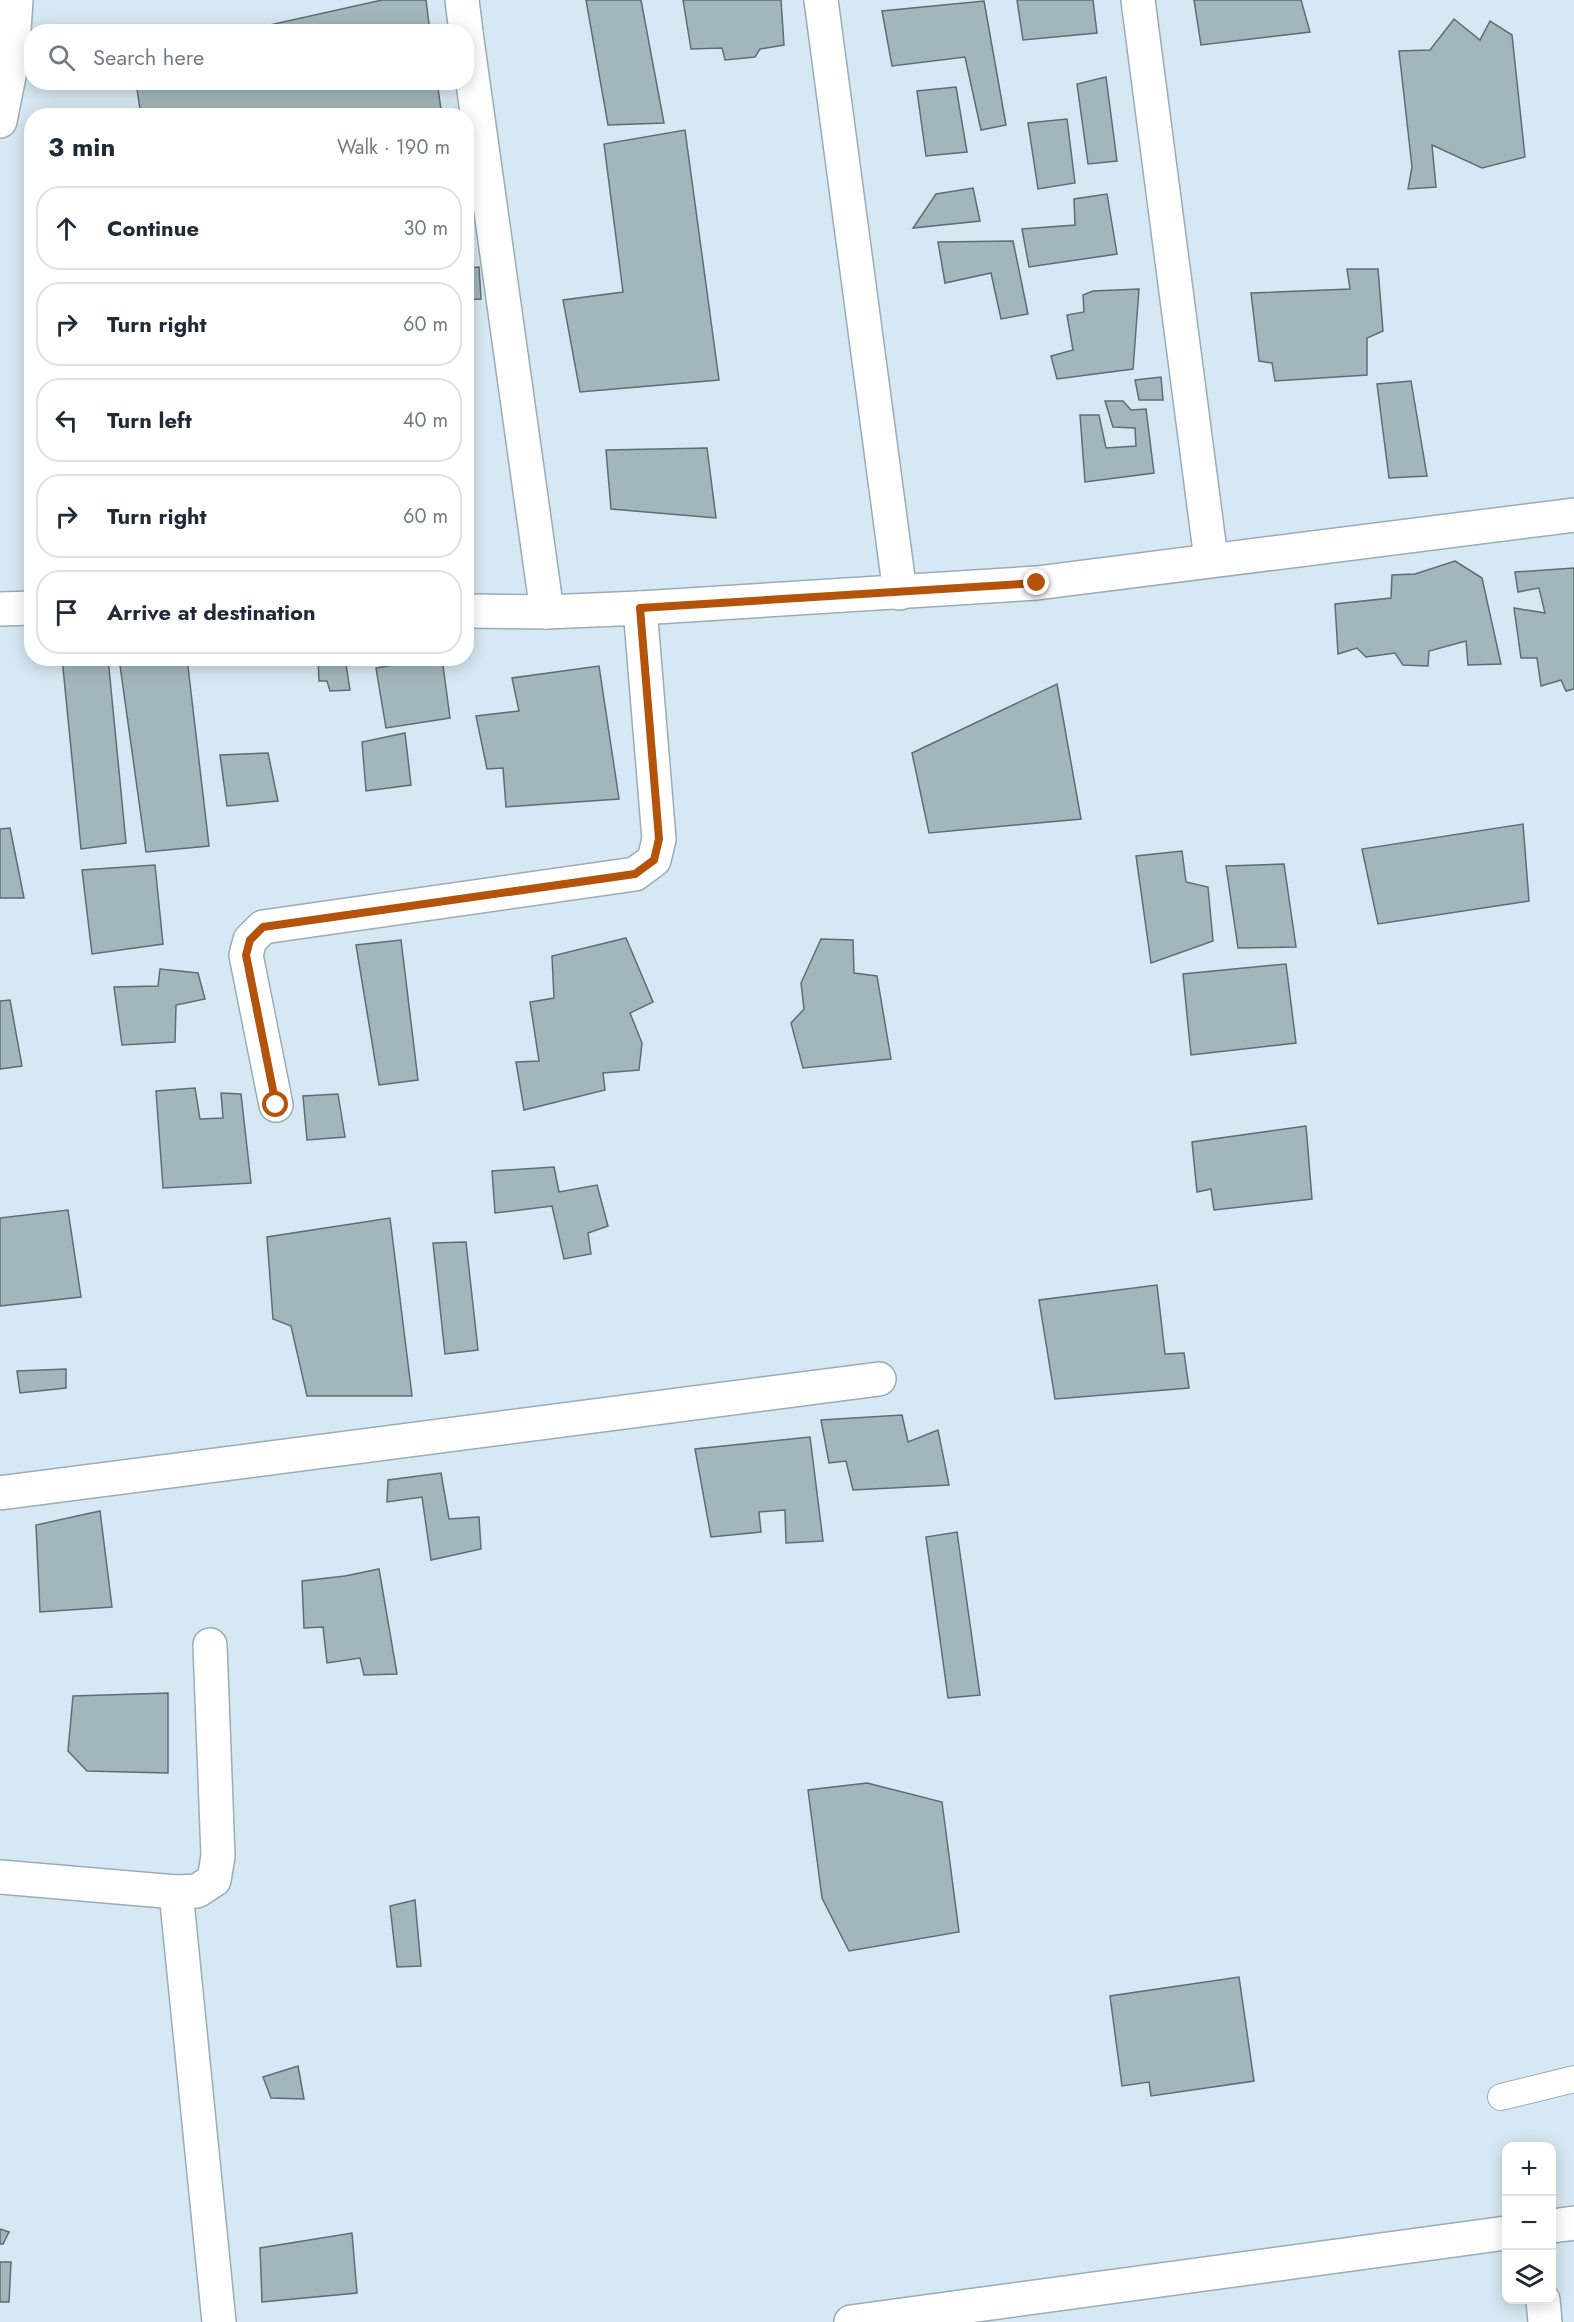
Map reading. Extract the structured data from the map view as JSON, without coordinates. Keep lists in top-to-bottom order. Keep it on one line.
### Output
{"page":{"search":"Search here","heading":["3 min","Walk · 190 m"],"list":[["Continue","30 m"],["Turn right","60 m"],["Turn left","40 m"],["Turn right","60 m"],"Arrive at destination"],"map_buttons":["+","−"]}}
